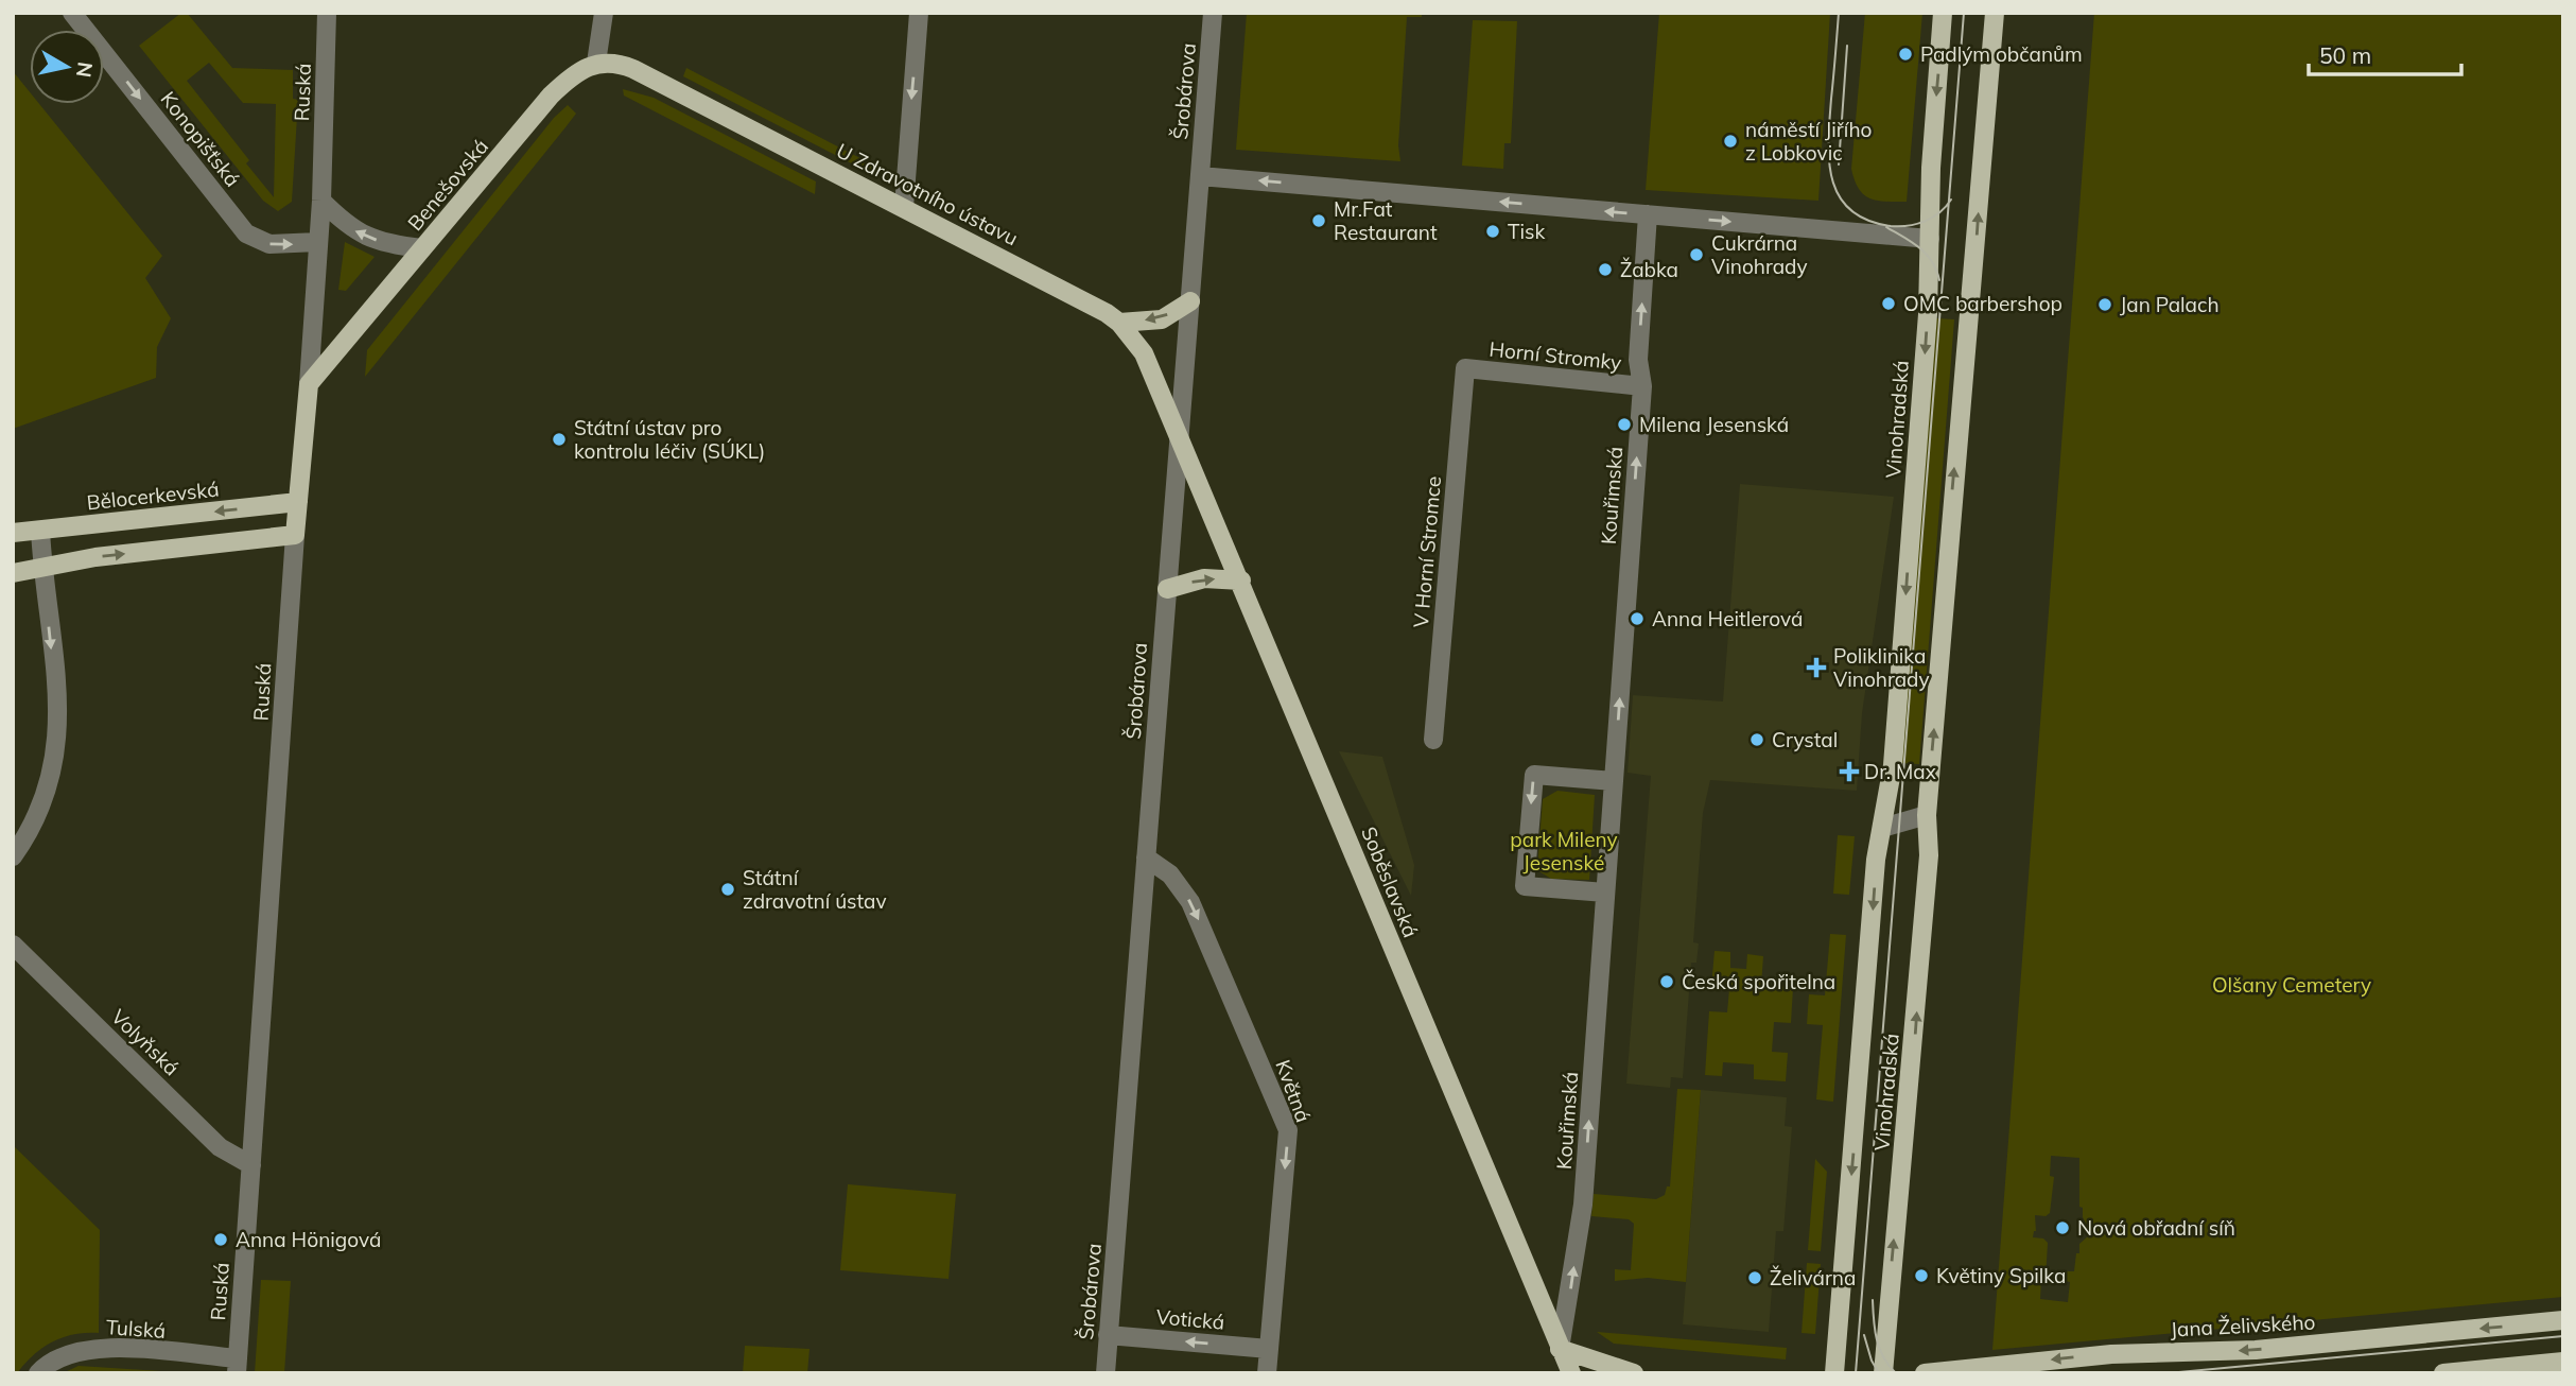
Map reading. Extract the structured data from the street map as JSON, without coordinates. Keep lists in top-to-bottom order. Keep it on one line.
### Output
{"streets":{"main road":["Ruská","Benešovská","U Zdravotního ústavu","Vinohradská","Bělocerkevská","Soběslavská","Jana Želivského"],"street":["Šrobárova","Konopišťská","Horní Stromky","Kouřimská","V Horní Stromce","Volyňská","Květná","Votická","Tulská"]},"crossings":[["Šrobárova","U Zdravotního ústavu"],["Šrobárova","Soběslavská"],["Šrobárova","Květná"],["Šrobárova","Votická"],["Ruská","Konopišťská"],["Ruská","Benešovská"],["Ruská","Bělocerkevská"],["Ruská","Volyňská"],["Ruská","Tulská"],["Benešovská","U Zdravotního ústavu"],["U Zdravotního ústavu","Soběslavská"],["Horní Stromky","Kouřimská"],["Horní Stromky","V Horní Stromce"],["Kouřimská","Soběslavská"],["Květná","Votická"]],"one_way":["Konopišťská","Kouřimská","Květná","Votická","Jana Želivského"],"parks":["park Mileny Jesenské","Olšany Cemetery"],"places":{"other":["Padlým občanům","náměstí Jiřího z Lobkovic","Mr.Fat Restaurant","Tisk","Cukrárna Vinohrady","Žabka","OMC barbershop","Jan Palach","Milena Jesenská","Státní ústav pro kontrolu léčiv (SÚKL)","Anna Heitlerová","Crystal","Státní zdravotní ústav","Česká spořitelna","Nová obřadní síň","Anna Hӧnigová","Květiny Spilka","Želivárna"],"health":["Poliklinika Vinohrady","Dr. Max"]},"scale_bar":"50 m","north":"right"}
